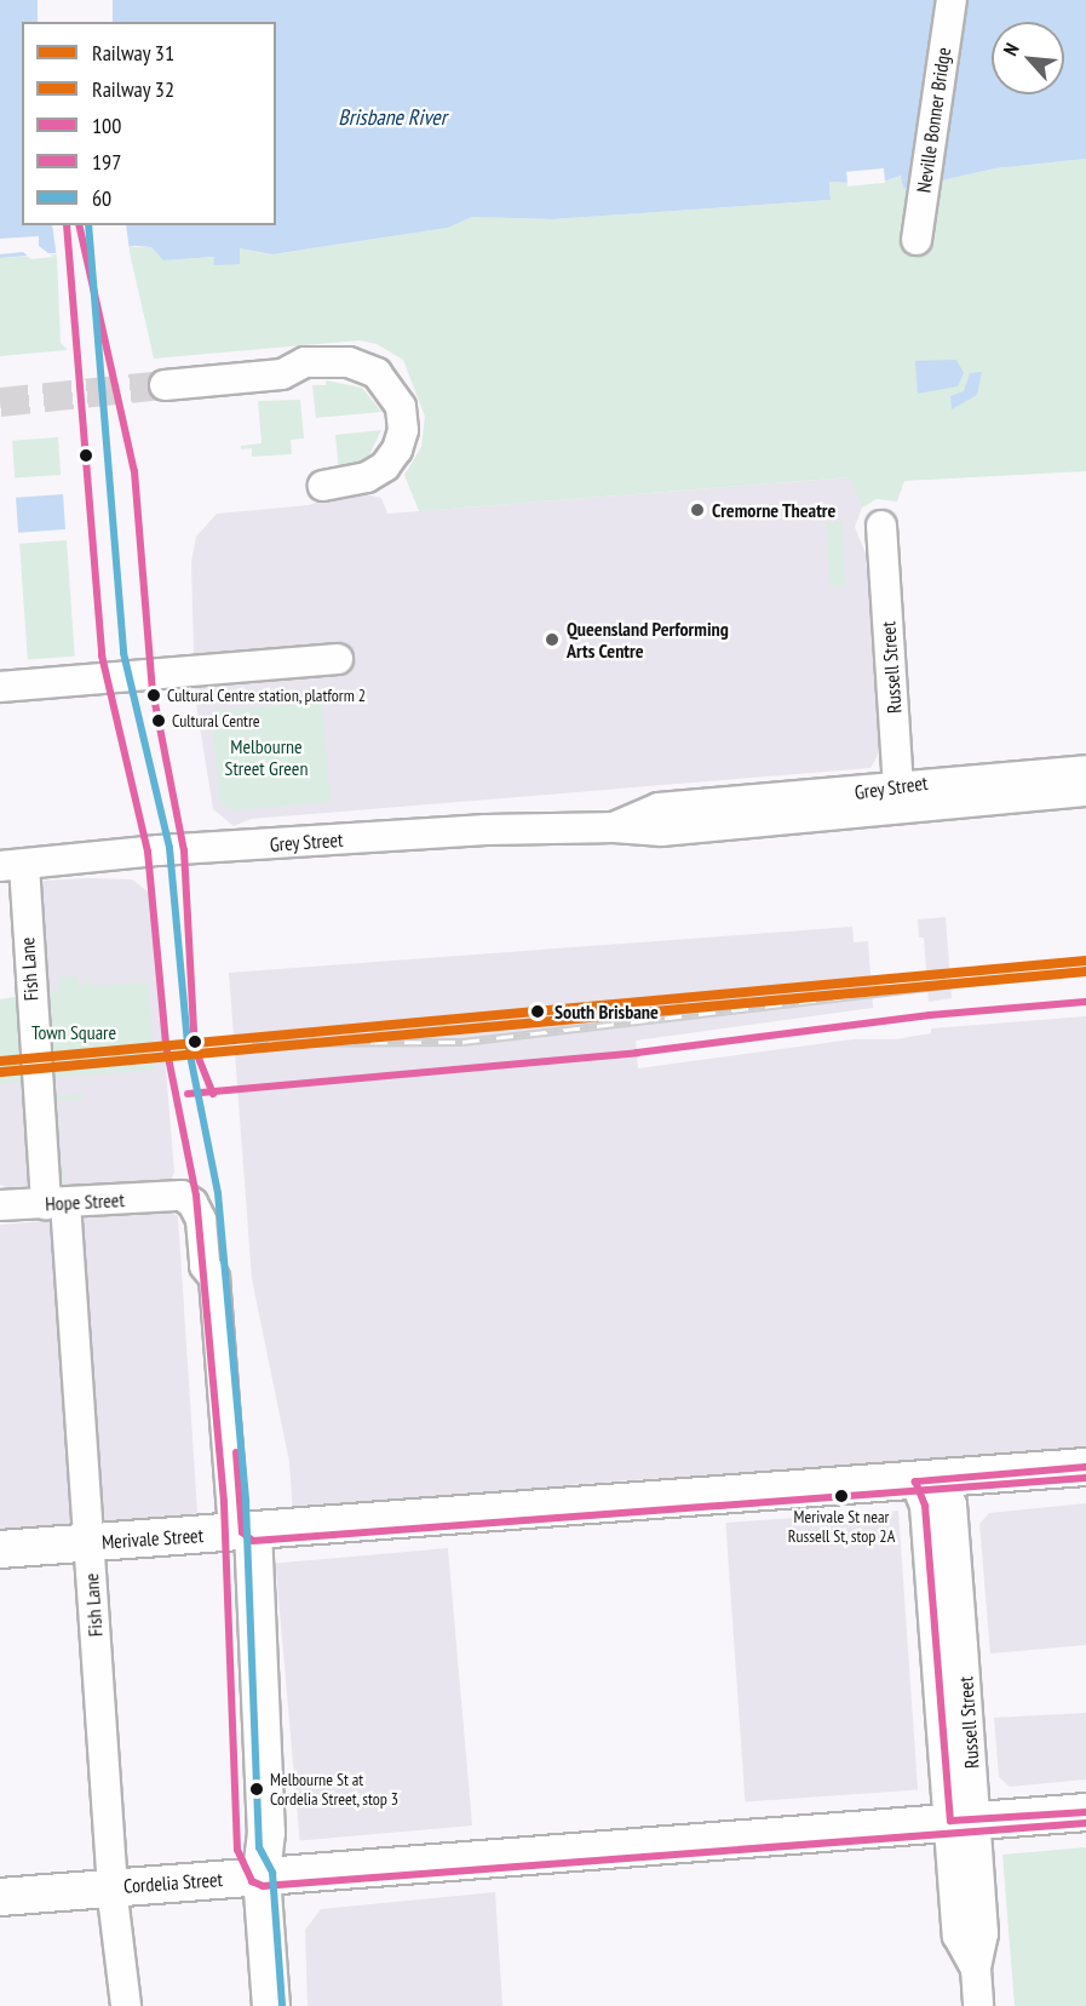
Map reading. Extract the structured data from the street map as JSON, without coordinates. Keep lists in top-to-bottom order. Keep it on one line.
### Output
{"streets":{"main road":["Merivale Street","Cordelia Street"],"street":["Neville Bonner Bridge","Russell Street","Grey Street","Fish Lane","Hope Street"]},"crossings":[["Russell Street","Grey Street"],["Russell Street","Merivale Street"],["Russell Street","Cordelia Street"],["Grey Street","Fish Lane"],["Fish Lane","Hope Street"],["Fish Lane","Merivale Street"],["Fish Lane","Cordelia Street"],["Hope Street","Merivale Street"]],"water":["Brisbane River"],"parks":["Melbourne Street Green","Town Square"],"places":["Cremorne Theatre","Queensland Performing Arts Centre","Cultural Centre station, platform 2","Cultural Centre","South Brisbane","Merivale St near Russell St, stop 2A","Melbourne St at Cordelia Street, stop 3"],"lines":["transit line 100","transit line 197","transit line 60","rail line 31","rail line 32"],"legend":["Railway 31","Railway 32","100","197","60"],"north":"top left"}
